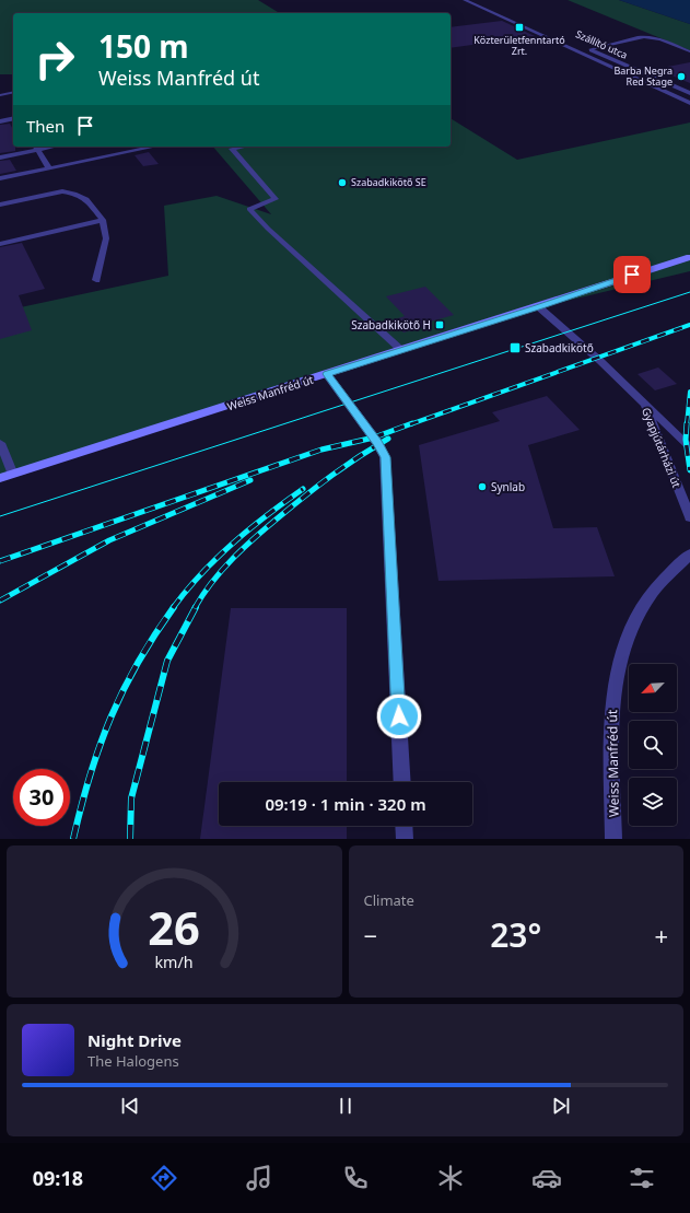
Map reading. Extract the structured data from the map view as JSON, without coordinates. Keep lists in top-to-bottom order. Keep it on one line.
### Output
{"streets":{"main road":["Weiss Manfréd út"],"street":["Szállító utca"],"lane":["Gyapjútárházi út"]},"places":{"transit":["Közterületfenntartó Zrt.","Szabadkikötő H","Szabadkikötő"],"other":["Barba Negra Red Stage","Szabadkikötő SE","Synlab"]},"north":"bottom left","page":{"turn":["150 m","Weiss Manfréd út"],"then":"Then","limit":"30","trip":"09:19 · 1 min · 320 m","tile":"Climate","heat":["−","23°","+"],"song":["Night Drive","The Halogens"],"tabs":"09:18","gauge":["26","km/h"]}}
